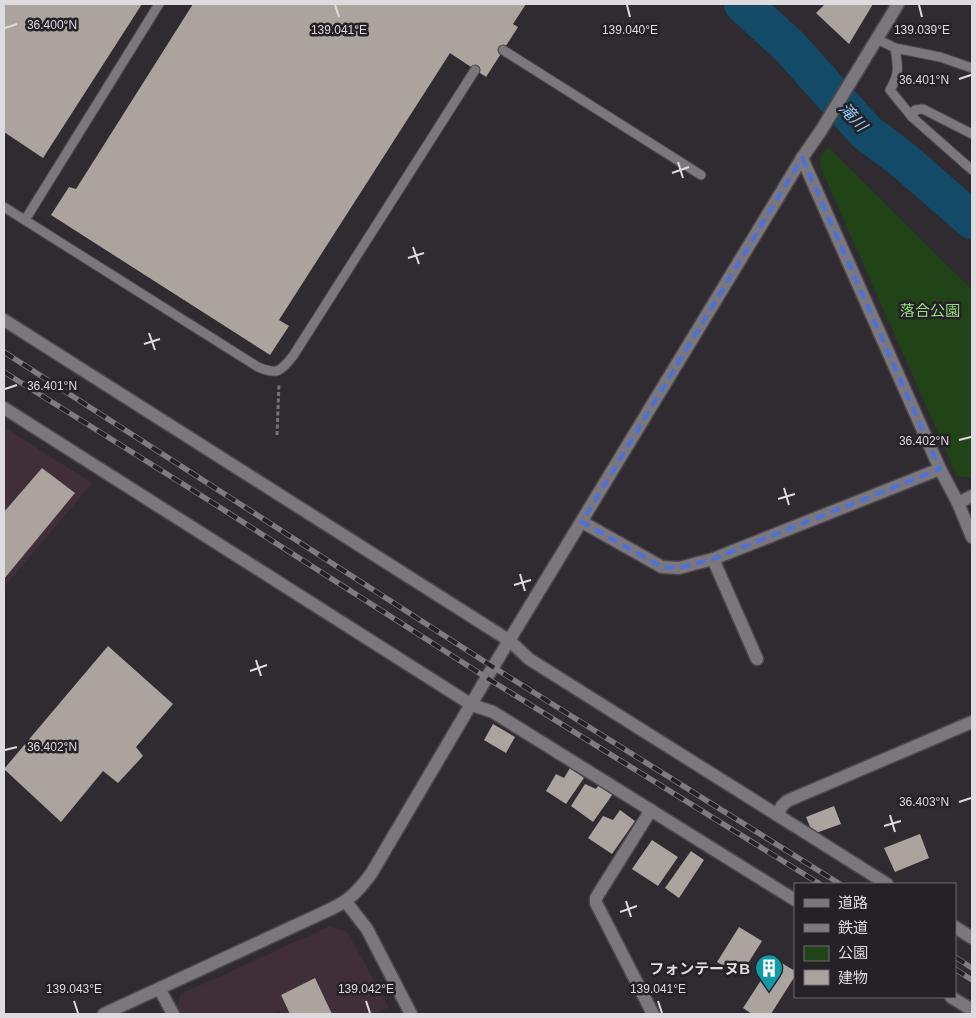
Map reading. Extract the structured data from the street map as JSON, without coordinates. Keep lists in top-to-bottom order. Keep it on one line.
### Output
{"water":["滝川"],"parks":["落合公園"],"places":{"building":["フォンテーヌB"]},"legend":["道路","鉄道","公園","建物"],"coordinates":["36.400°N","139.041°E","139.040°E","139.039°E","36.401°N","36.402°N","36.403°N","139.043°E","139.042°E"]}
